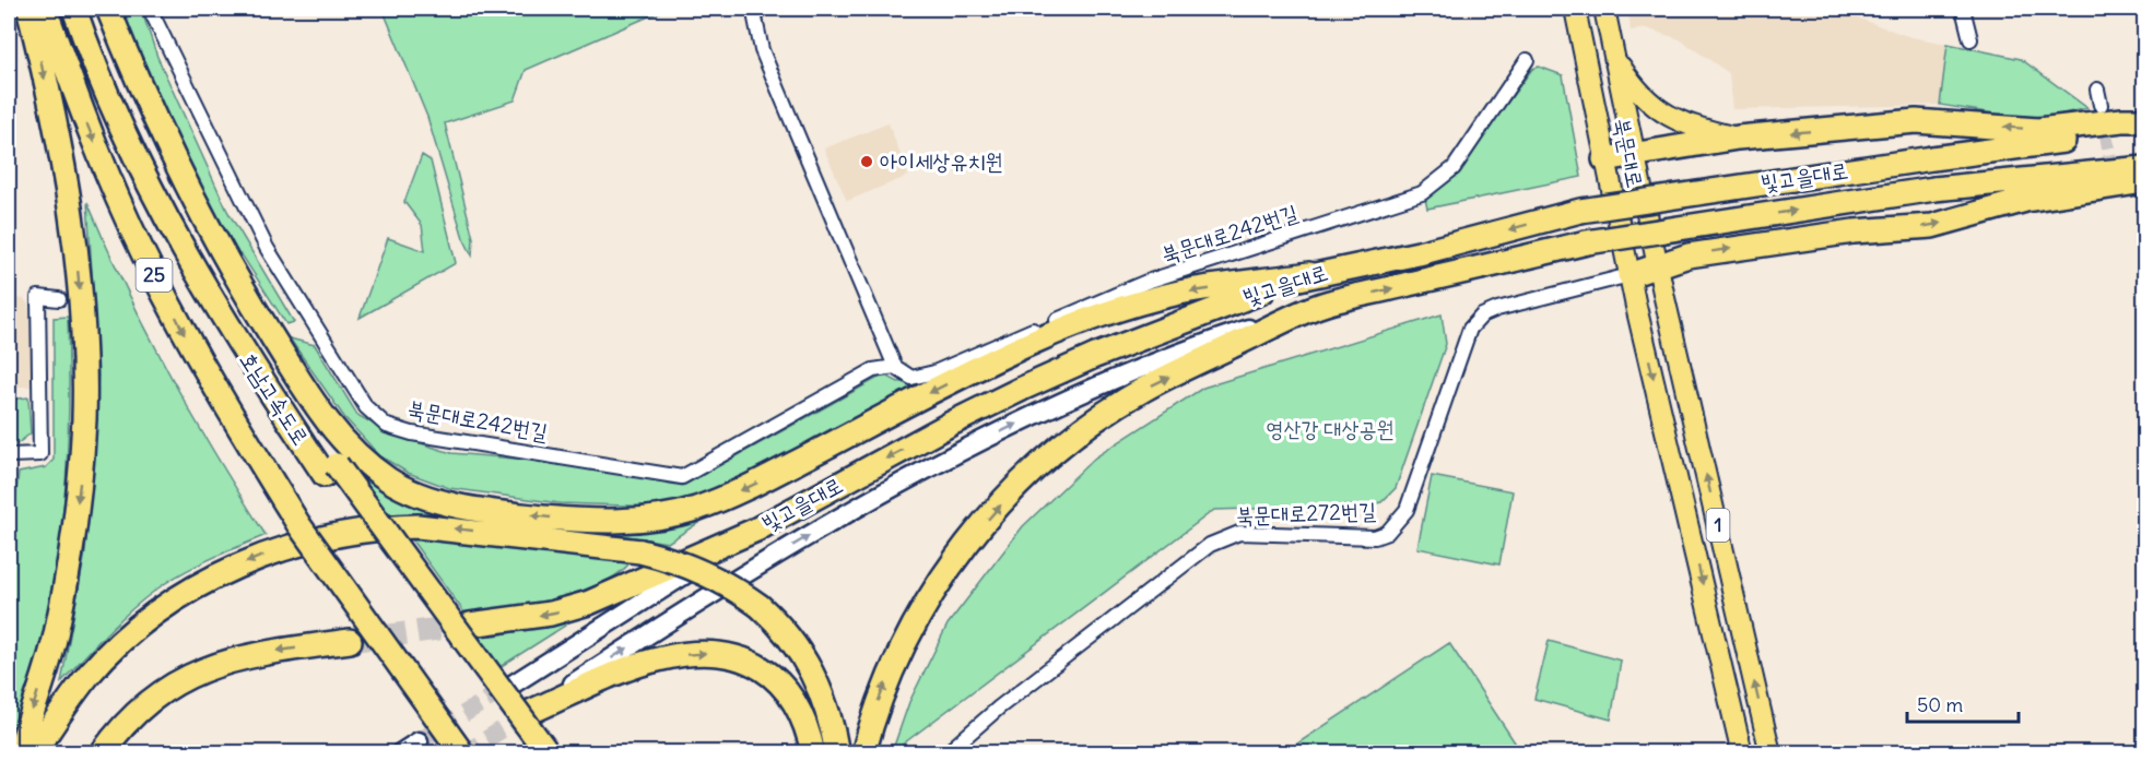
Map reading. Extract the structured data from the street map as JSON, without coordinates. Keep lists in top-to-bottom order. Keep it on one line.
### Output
{"streets":{"highway":["빛고을대로","25","호남고속도로"],"main road":["북문대로","1"],"street":["북문대로242번길","북문대로272번길"]},"crossings":[["북문대로","북문대로272번길"]],"parks":["영산강 대상공원"],"places":["아이세상유치원"],"scale_bar":"50 m"}
